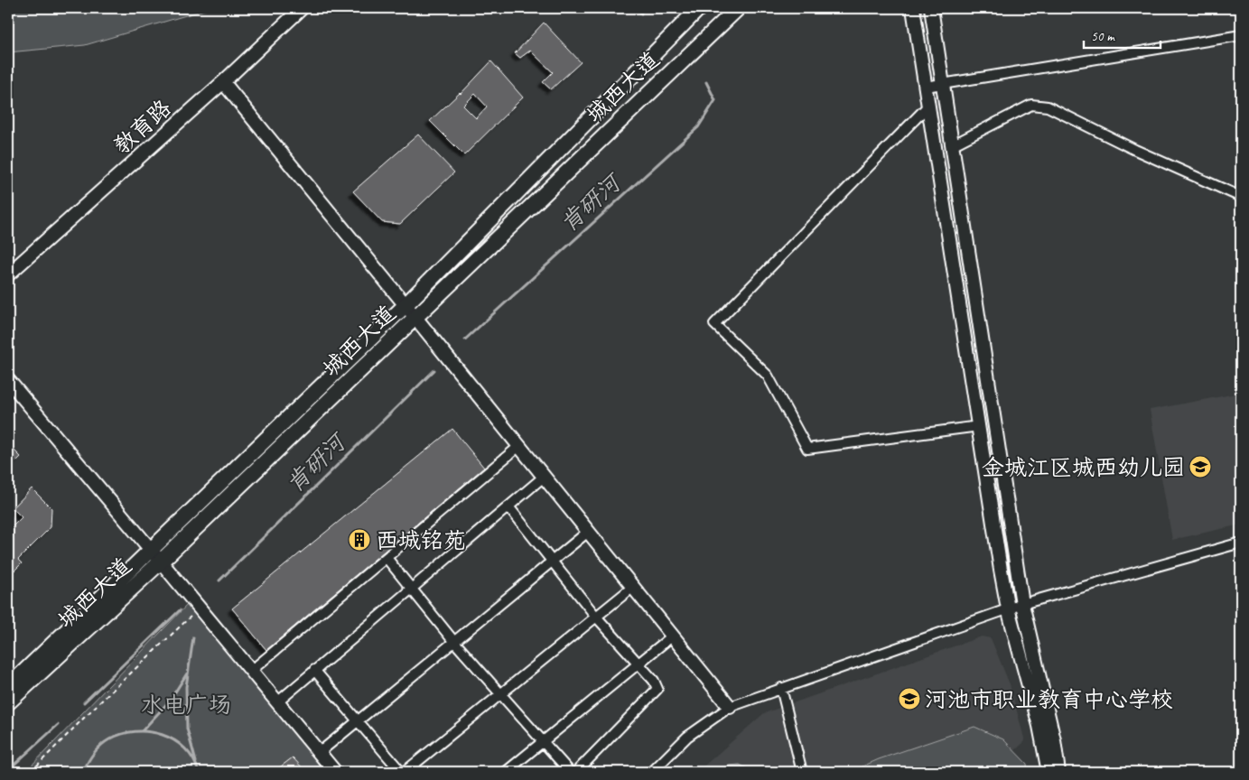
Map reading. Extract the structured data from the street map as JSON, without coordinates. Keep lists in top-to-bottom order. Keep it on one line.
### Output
{"streets":{"main road":["城西大道"],"street":["教育路"]},"water":["肯研河"],"parks":["水电广场"],"places":{"school or university":["金城江区城西幼儿园","河池市职业教育中心学校"],"building":["西城铭苑"]},"scale_bar":"50 m"}
